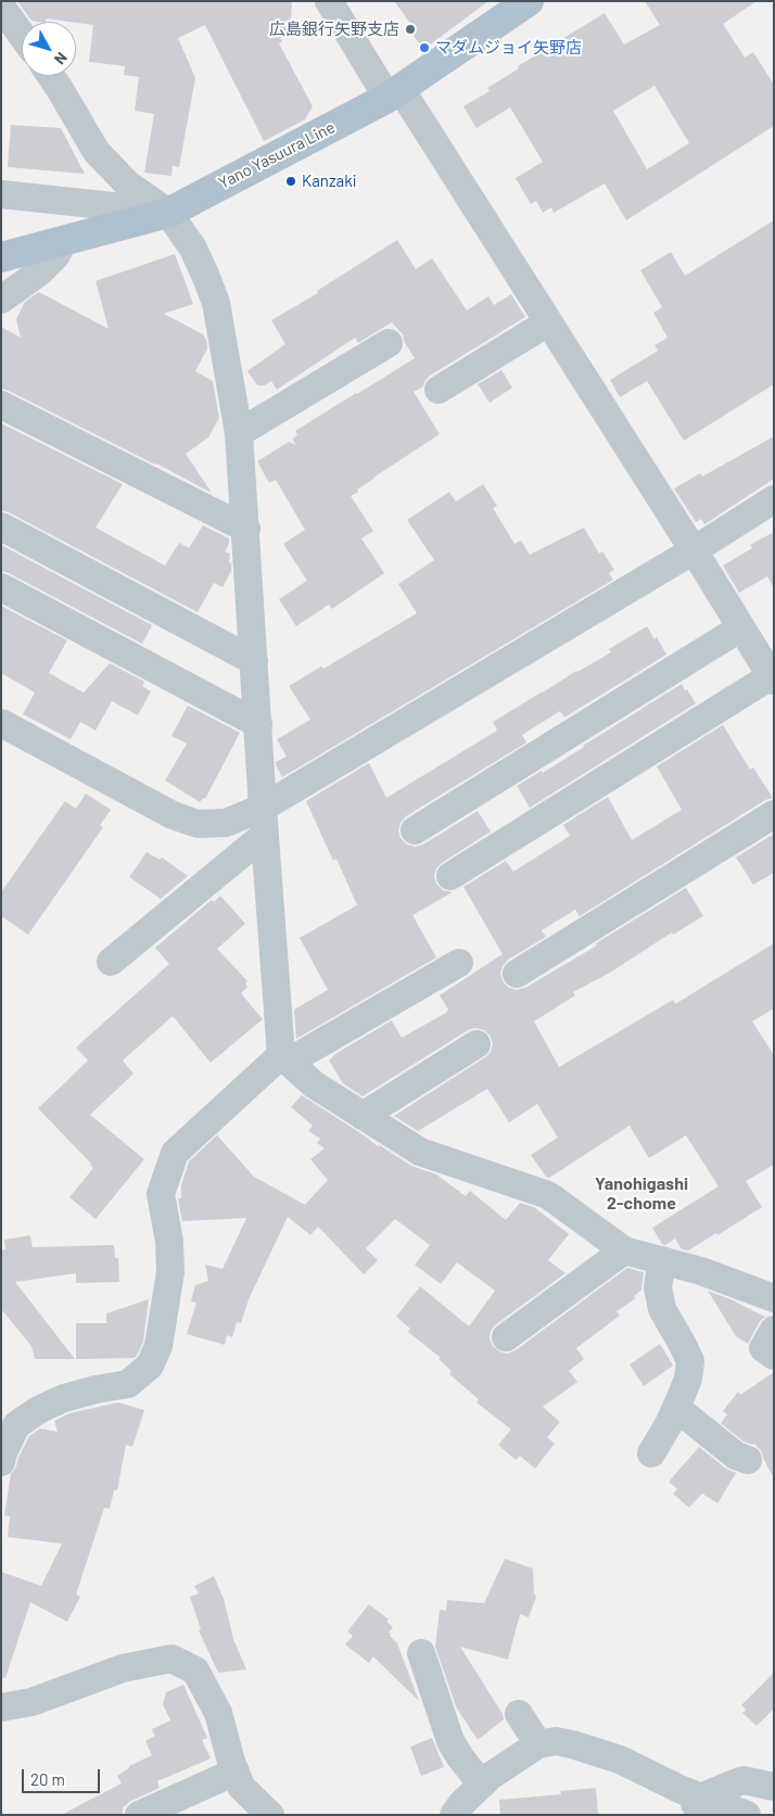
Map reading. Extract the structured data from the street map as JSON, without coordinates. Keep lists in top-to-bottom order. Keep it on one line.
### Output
{"streets":{"main road":["Yano Yasuura Line"]},"districts":["Yanohigashi 2-chome"],"places":["広島銀行矢野支店","マダムジョイ矢野店","Kanzaki"],"scale_bar":"20 m","north":"bottom right"}
